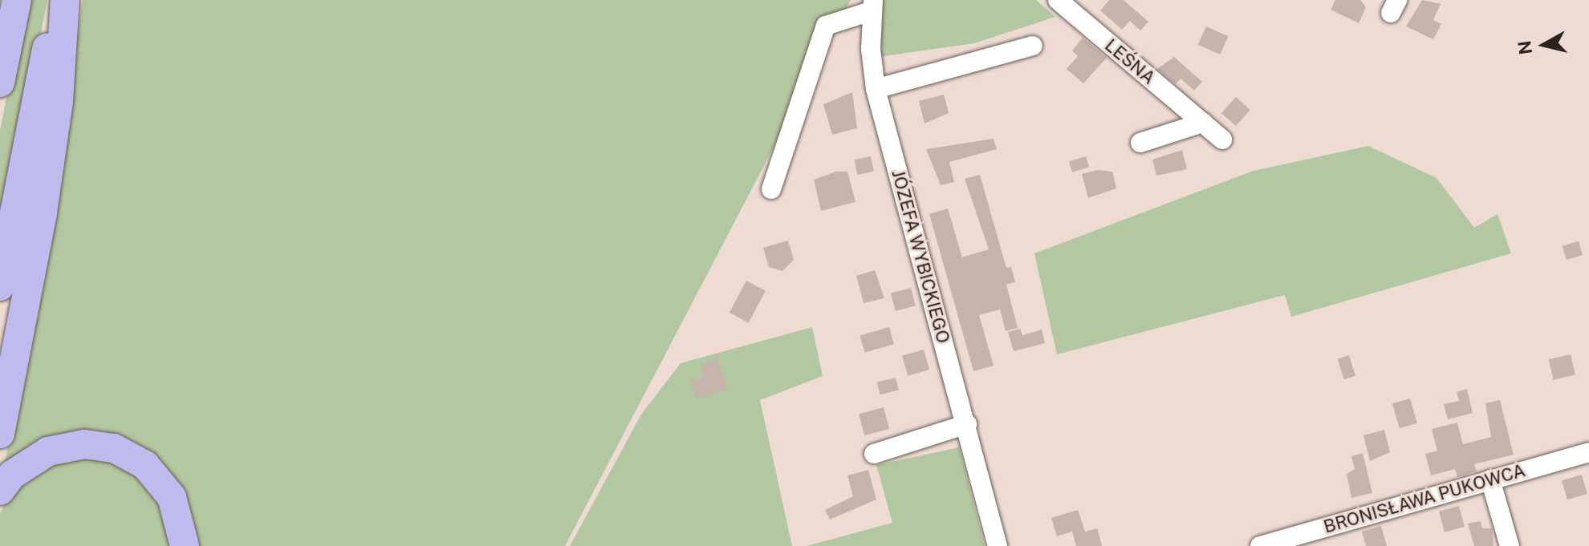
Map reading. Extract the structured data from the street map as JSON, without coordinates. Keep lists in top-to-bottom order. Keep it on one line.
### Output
{"streets":{"street":["LEŚNA","JÓZEFA WYBICKIEGO","BRONISŁAWA PUKOWCA"]},"north":"left"}
